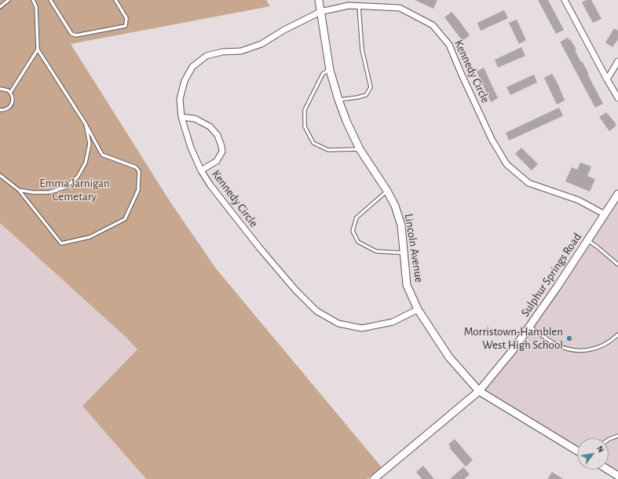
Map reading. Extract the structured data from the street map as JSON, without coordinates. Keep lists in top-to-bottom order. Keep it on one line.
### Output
{"streets":{"street":["Kennedy Circle","Lincoln Avenue","Sulphur Springs Road"]},"crossings":[["Kennedy Circle","Lincoln Avenue"],["Kennedy Circle","Sulphur Springs Road"],["Lincoln Avenue","Sulphur Springs Road"]],"parks":["Emma Jarnigan Cemetary"],"places":["Morristown-Hamblen West High School"],"north":"top right"}
